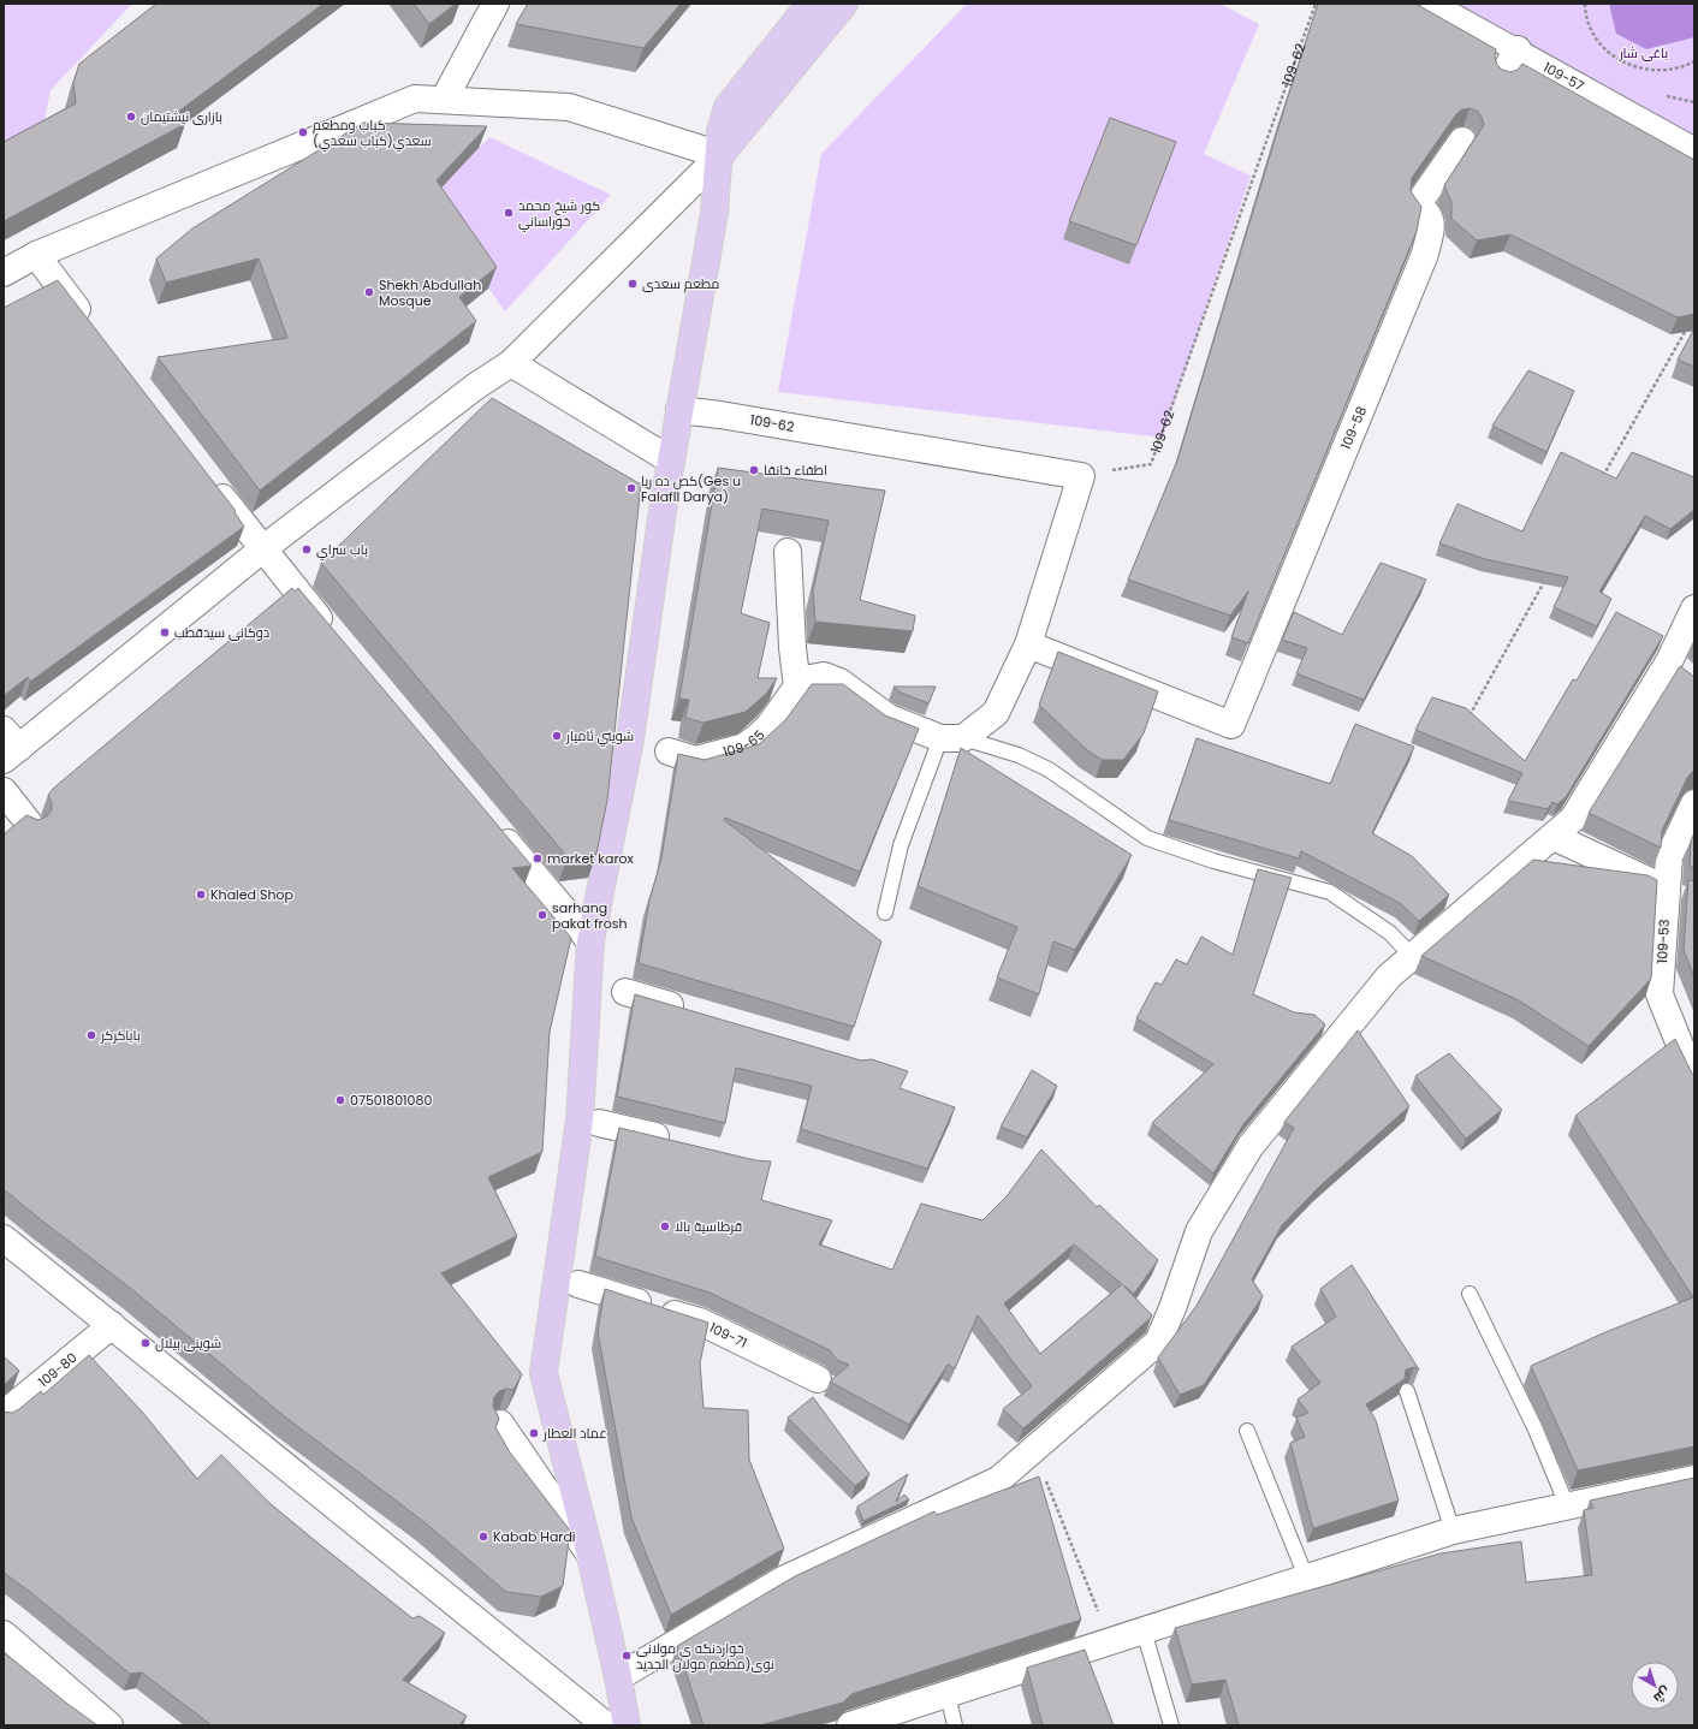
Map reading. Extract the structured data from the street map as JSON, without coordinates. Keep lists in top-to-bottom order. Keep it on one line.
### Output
{"streets":{"street":["109-62","109-57","109-58","109-65","109-53","109-71","109-80"]},"parks":["باغی شار"],"places":["بازاری نیشتیمان","كباب ومطعم سعدي(كباب سعدي)","كور شيخ محمد خوراساني","مطعم سعدى","Shekh Abdullah Mosque","اطفاء خانقا","کص ده ریا(Ges u Falafll Darya)","باب سراي","دوکانی سیدقطب","شويني ئامیار","market karox","Khaled Shop","sarhang pakat frosh","باباكركر","07501801080","قرطاسية بالا","شوینی بیلال","عماد العطار","Kabab Hardi","خواردنگه ی مولانی نوی(مطعم مولان الجديد"],"north":"bottom right"}
